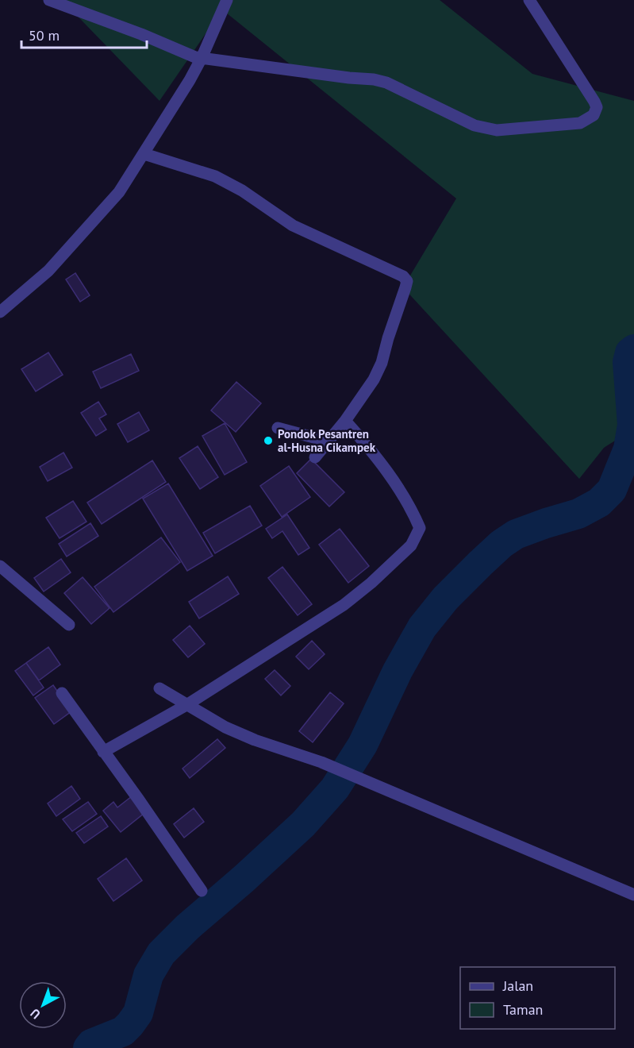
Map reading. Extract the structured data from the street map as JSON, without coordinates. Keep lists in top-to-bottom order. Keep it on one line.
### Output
{"places":["Pondok Pesantren al-Husna Cikampek"],"legend":["Jalan","Taman"],"scale_bar":"50 m","north":"bottom left"}
